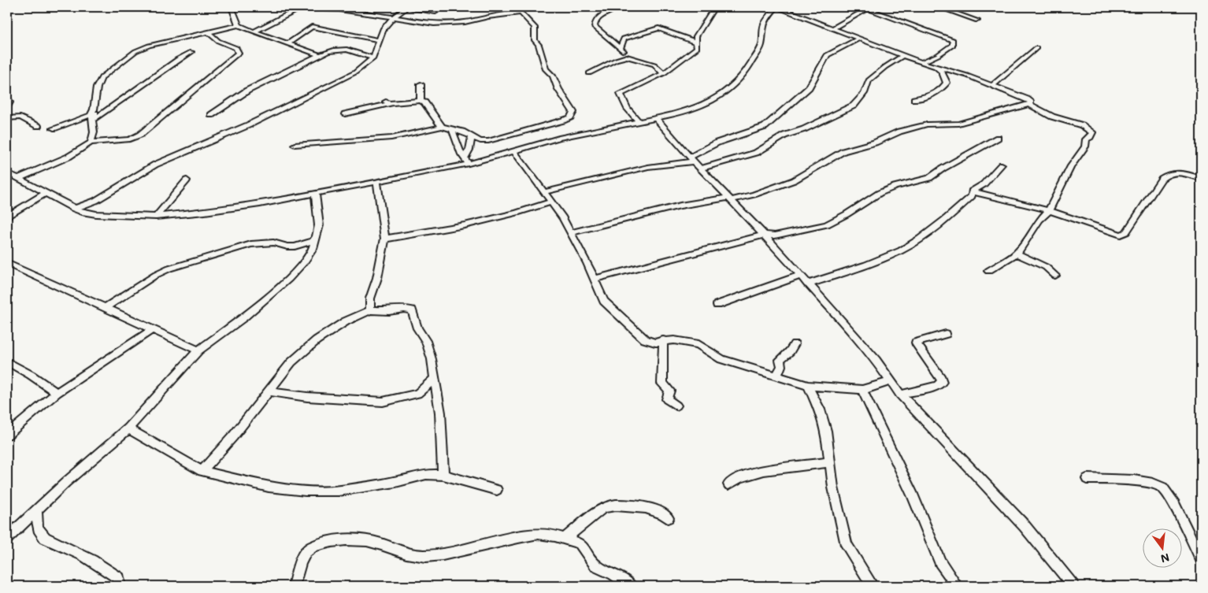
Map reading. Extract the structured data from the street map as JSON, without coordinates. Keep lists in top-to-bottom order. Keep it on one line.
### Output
{"north":"bottom"}
